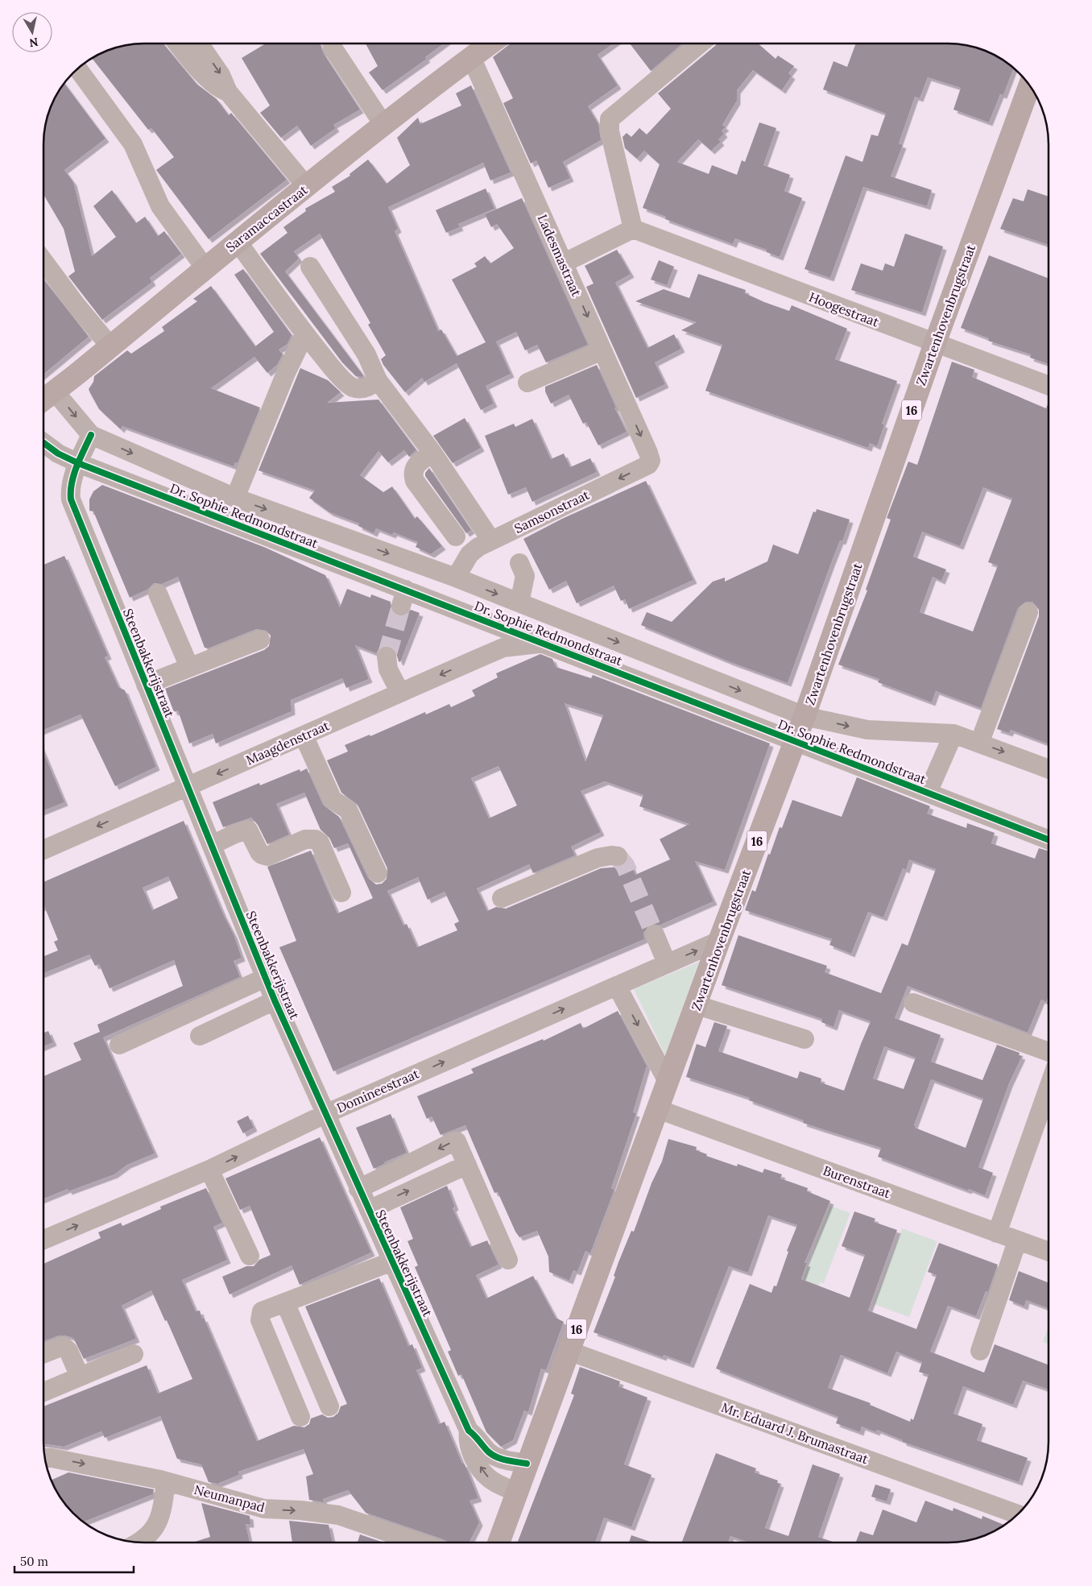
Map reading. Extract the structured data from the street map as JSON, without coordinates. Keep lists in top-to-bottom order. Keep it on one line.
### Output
{"streets":{"main road":["Saramaccastraat","Zwartenhovenbrugstraat","16"],"street":["Ladesmastraat","Hoogestraat","Samsonstraat","Dr. Sophie Redmondstraat","Steenbakkerijstraat","Maagdenstraat","Domineestraat","Burenstraat","Mr. Eduard J. Brumastraat","Neumanpad"]},"crossings":[["Saramaccastraat","Ladesmastraat"],["Saramaccastraat","Dr. Sophie Redmondstraat"],["Ladesmastraat","Samsonstraat"],["Hoogestraat","Zwartenhovenbrugstraat"],["Zwartenhovenbrugstraat","Dr. Sophie Redmondstraat"],["Zwartenhovenbrugstraat","Steenbakkerijstraat"],["Zwartenhovenbrugstraat","Domineestraat"],["Zwartenhovenbrugstraat","Burenstraat"],["Zwartenhovenbrugstraat","Mr. Eduard J. Brumastraat"],["Samsonstraat","Dr. Sophie Redmondstraat"],["Dr. Sophie Redmondstraat","Steenbakkerijstraat"],["Dr. Sophie Redmondstraat","Maagdenstraat"],["Steenbakkerijstraat","Maagdenstraat"],["Steenbakkerijstraat","Domineestraat"]],"one_way":["Ladesmastraat","Samsonstraat","Neumanpad"],"scale_bar":"50 m","north":"bottom"}
